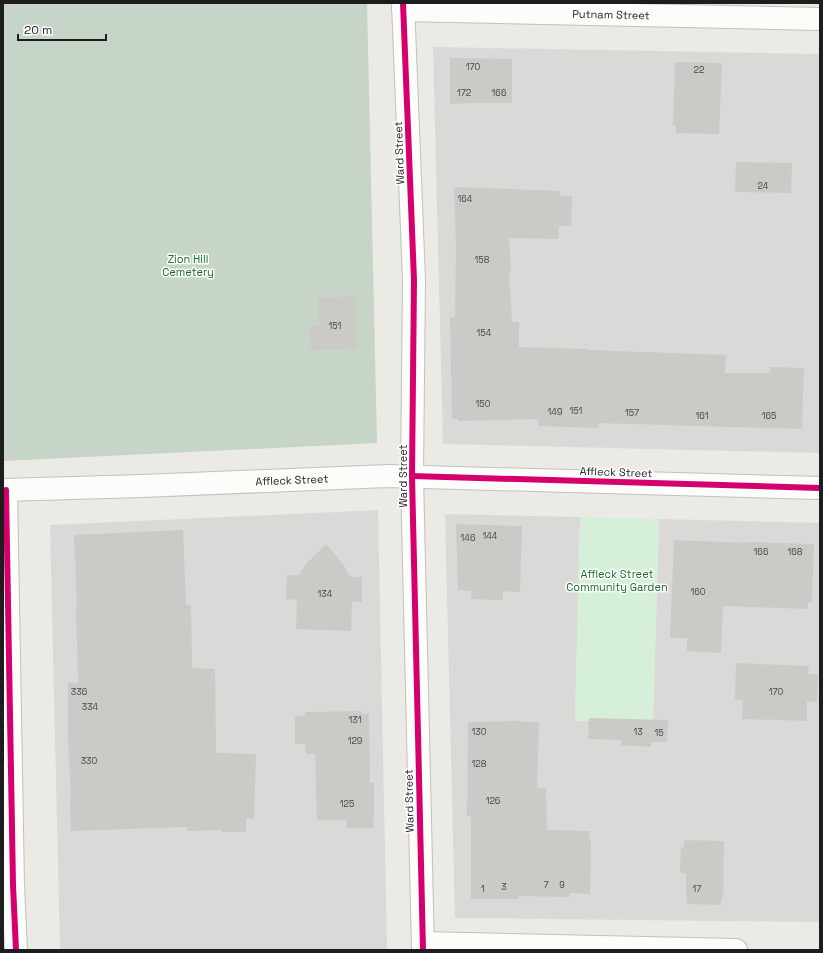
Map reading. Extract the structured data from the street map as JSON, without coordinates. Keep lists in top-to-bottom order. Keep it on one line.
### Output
{"streets":{"street":["Putnam Street","Ward Street","Affleck Street"]},"crossings":[["Putnam Street","Ward Street"],["Ward Street","Affleck Street"]],"parks":["Zion Hill Cemetery","Affleck Street Community Garden"],"house_numbers":["170","22","172","166","24","164","158","151","154","150","151","149","157","161","165","144","146","166","168","160","134","336","170","334","131","130","13","15","129","330","128","126","125","7","9","3","1","17"],"scale_bar":"20 m"}
